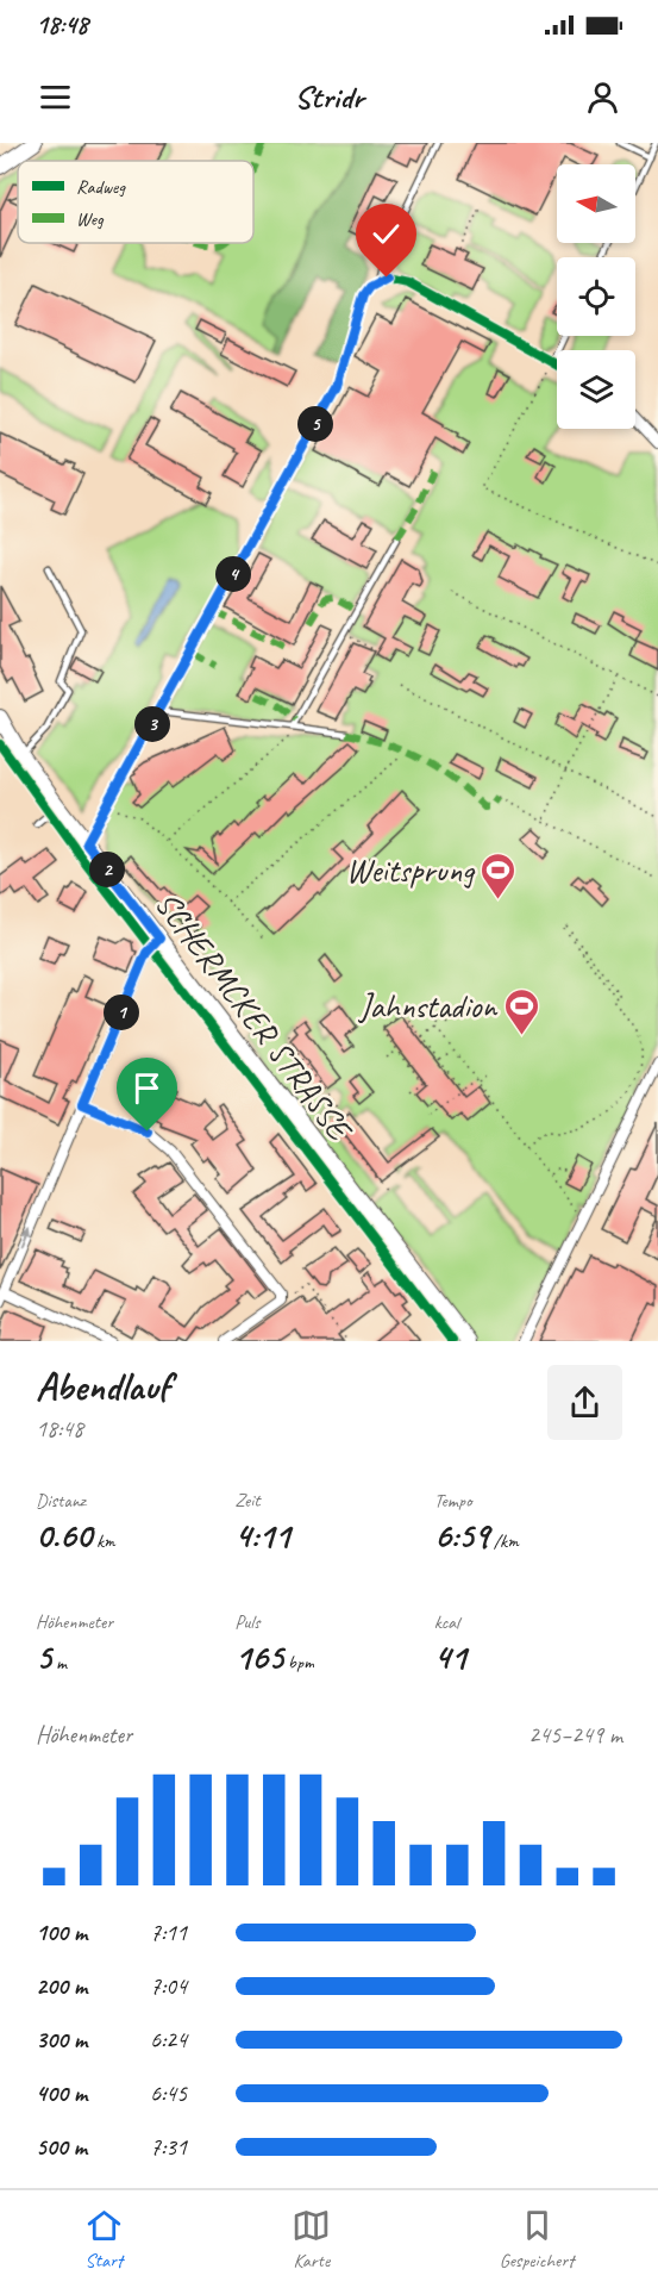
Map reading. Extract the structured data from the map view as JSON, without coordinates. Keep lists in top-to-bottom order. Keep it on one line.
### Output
{"streets":{"main road":["SCHERMCKER STRASSE"]},"places":{"sports":["Weitsprung","Jahnstadion"]},"legend":["Radweg","Weg"],"north":"left","page":{"status":"18:48","header":"Stridr","pins":["5","4","3","2","1"],"heading":["Abendlauf","18:48"],"stats":[["Distanz","0.60 km"],["Zeit","4:11"],["Tempo","6:59 /km"],["Höhenmeter","5 m"],["Puls","165 bpm"],["kcal","41"]],"chart":["Höhenmeter","245–249 m"],"list":[{"name":"100 m","note":"7:11"},{"name":"200 m","note":"7:04"},{"name":"300 m","note":"6:24"},{"name":"400 m","note":"6:45"},{"name":"500 m","note":"7:31"}],"tabs":["Start","Karte","Gespeichert"]}}
